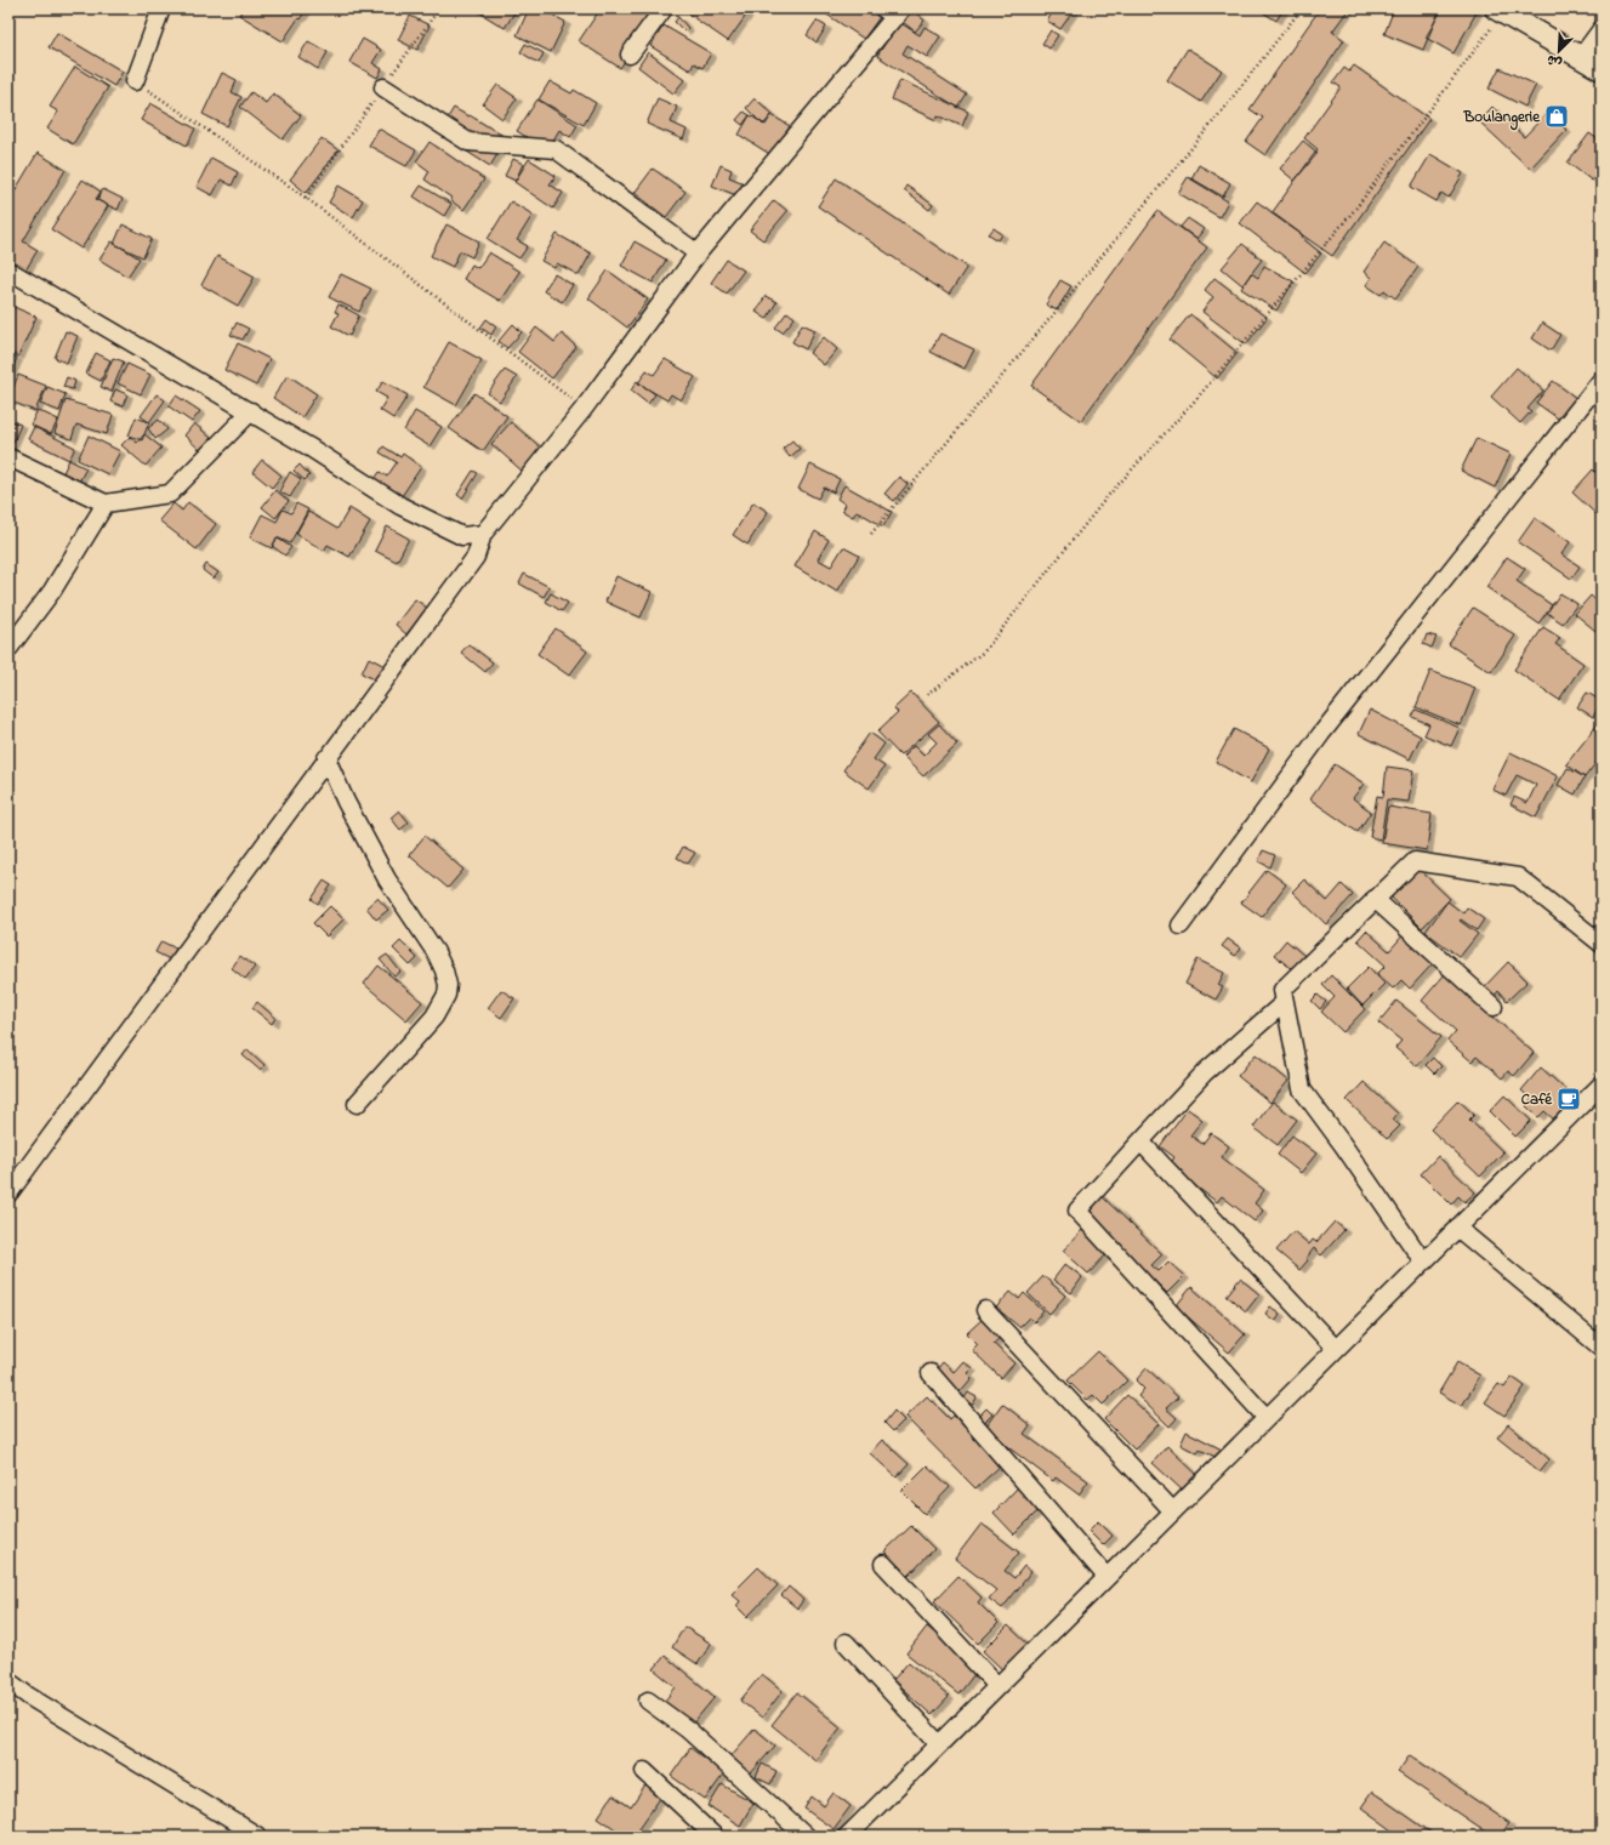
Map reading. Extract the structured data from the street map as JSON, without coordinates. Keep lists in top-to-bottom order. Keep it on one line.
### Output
{"places":{"shop":["Boulangerie"],"cafe":["Café"]},"north":"bottom left"}
